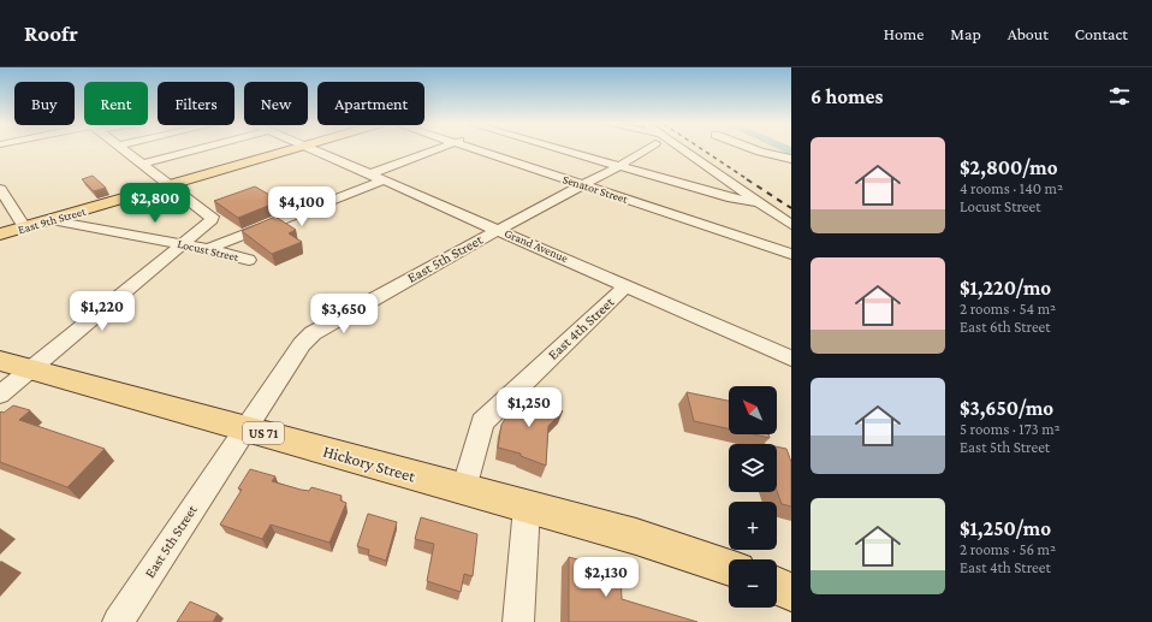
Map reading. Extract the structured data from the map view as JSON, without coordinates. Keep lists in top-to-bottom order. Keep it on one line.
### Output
{"streets":{"main road":["East 9th Street","US 71","Hickory Street"],"street":["Senator Street","Grand Avenue","Locust Street","East 5th Street","East 4th Street"]},"crossings":[["Senator Street","East 5th Street"],["East 9th Street","Locust Street"],["Grand Avenue","East 5th Street"],["Grand Avenue","East 4th Street"],["East 5th Street","Hickory Street"],["East 4th Street","Hickory Street"]],"north":"top left","page":{"header":"Roofr","nav":["Home","Map","About","Contact"],"heading":"6 homes","chip":["Buy","Rent","Filters","New","Apartment"],"list":[{"name":"$2,800/mo","note":"4 rooms · 140 m² · Locust Street"},{"name":"$1,220/mo","note":"2 rooms · 54 m² · East 6th Street"},{"name":"$3,650/mo","note":"5 rooms · 173 m² · East 5th Street"},{"name":"$1,250/mo","note":"2 rooms · 56 m² · East 4th Street"}],"price":["$2,800","$4,100","$1,220","$3,650","$1,250","$2,130"],"map_buttons":["+","−"]}}
